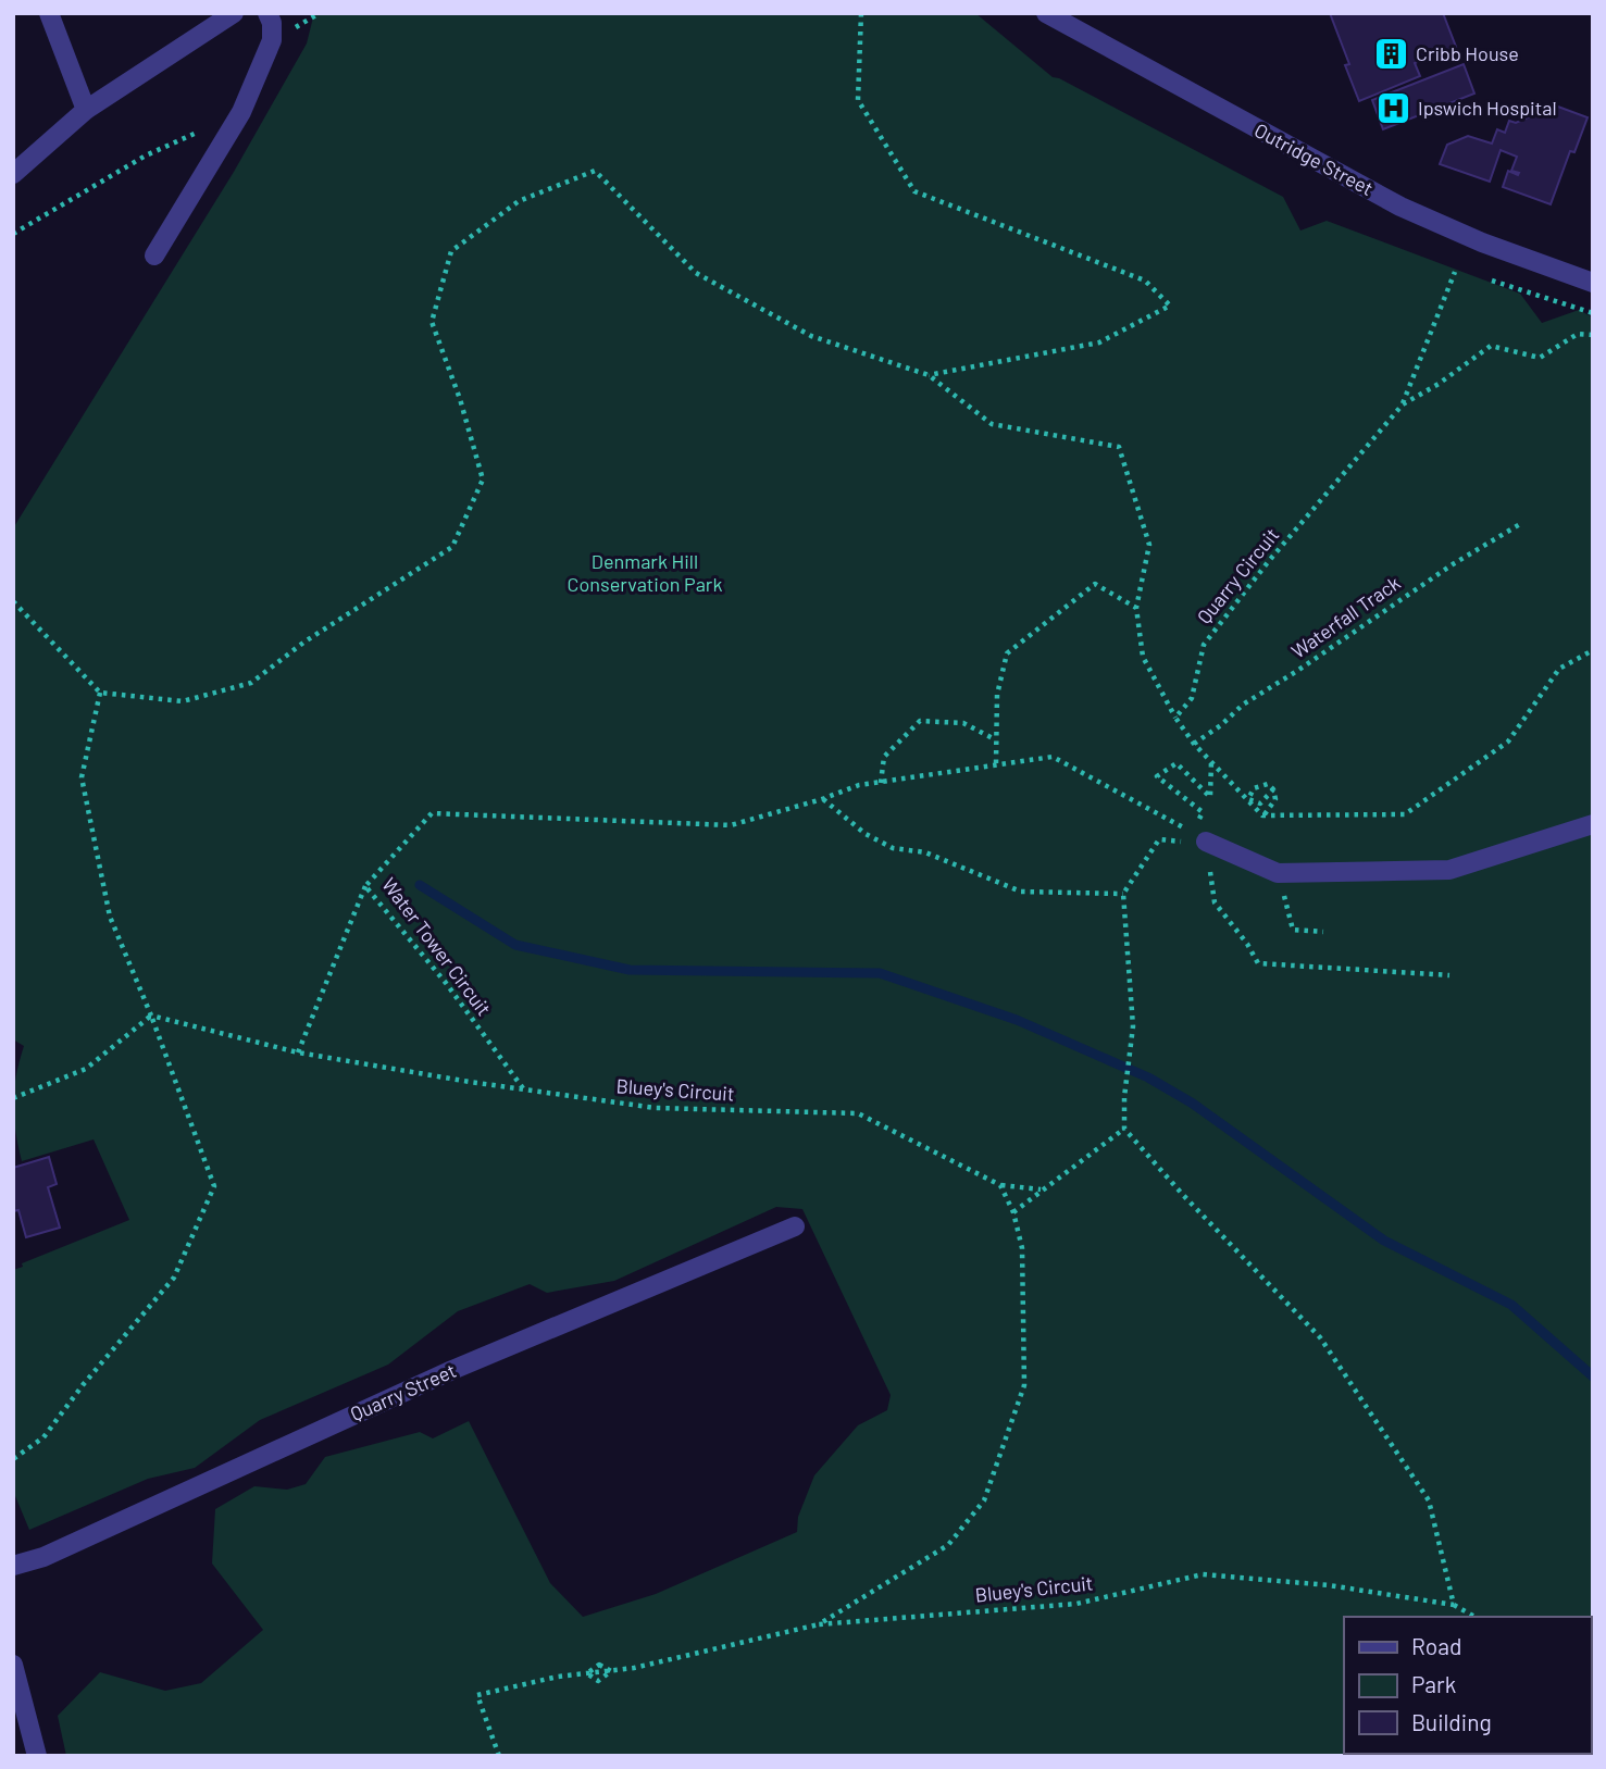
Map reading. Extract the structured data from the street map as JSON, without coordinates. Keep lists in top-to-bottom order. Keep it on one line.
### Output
{"streets":{"street":["Outridge Street","Quarry Street"],"path":["Quarry Circuit","Waterfall Track","Water Tower Circuit","Bluey's Circuit"]},"crossings":[["Water Tower Circuit","Bluey's Circuit"]],"parks":["Denmark Hill Conservation Park"],"places":{"building":["Cribb House"],"hospital":["Ipswich Hospital"]},"legend":["Road","Park","Building"]}
